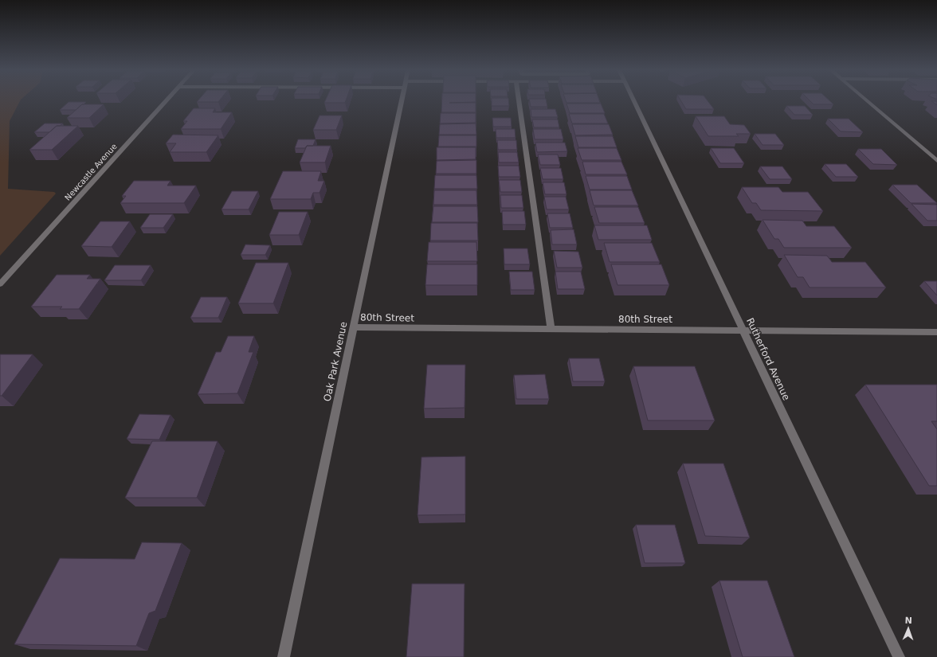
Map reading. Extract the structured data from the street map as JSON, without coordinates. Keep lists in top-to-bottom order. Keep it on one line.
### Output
{"streets":{"street":["Newcastle Avenue","80th Street","Rutherford Avenue","Oak Park Avenue"]},"crossings":[["80th Street","Rutherford Avenue"],["80th Street","Oak Park Avenue"]],"north":"top"}
